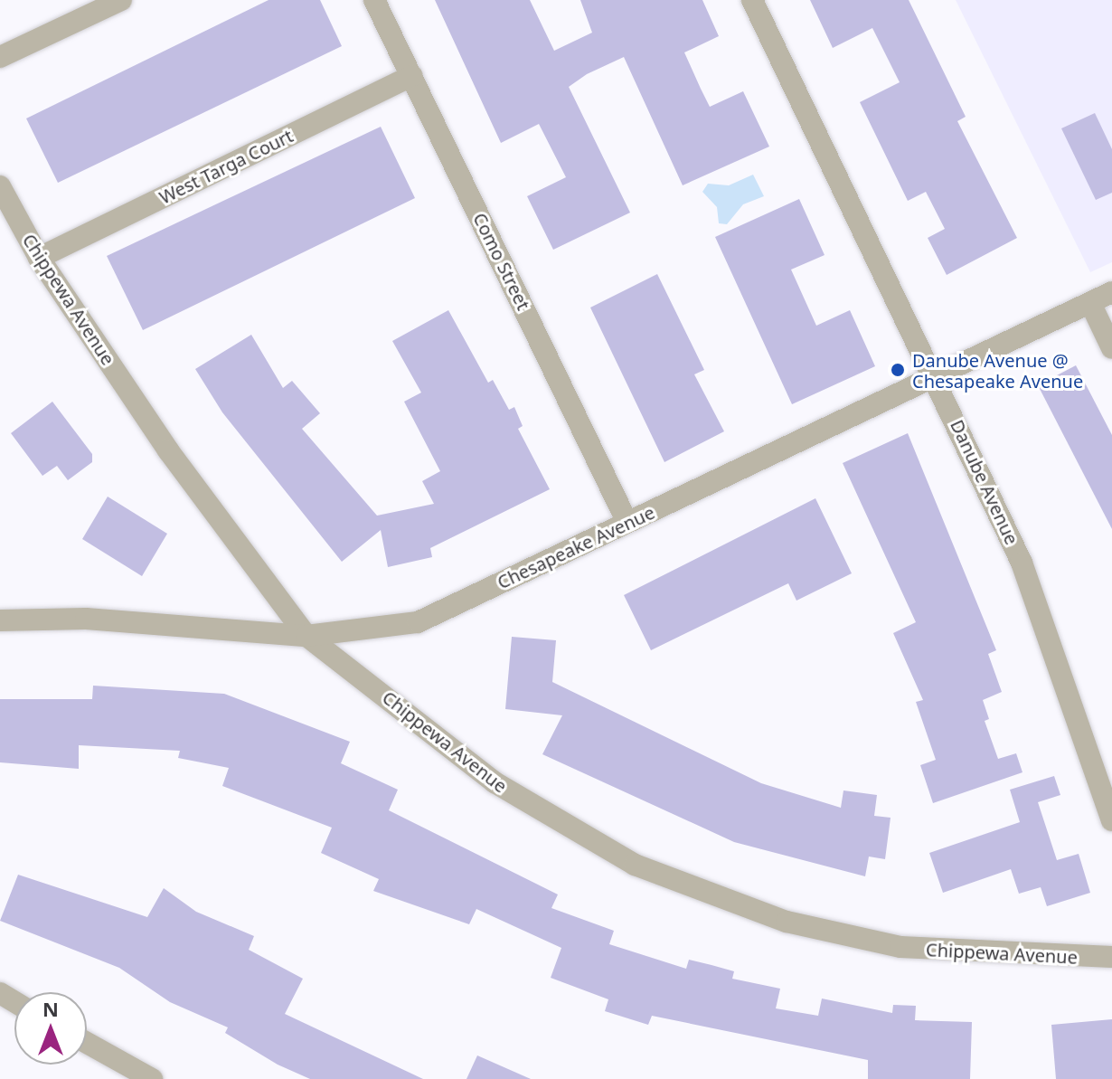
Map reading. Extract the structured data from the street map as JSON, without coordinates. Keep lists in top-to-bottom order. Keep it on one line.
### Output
{"streets":{"street":["West Targa Court","Como Street","Chippewa Avenue","Danube Avenue","Chesapeake Avenue"]},"crossings":[["West Targa Court","Como Street"],["West Targa Court","Chippewa Avenue"],["Como Street","Chesapeake Avenue"],["Chippewa Avenue","Chesapeake Avenue"],["Danube Avenue","Chesapeake Avenue"]],"places":["Danube Avenue @ Chesapeake Avenue"],"north":"top"}
